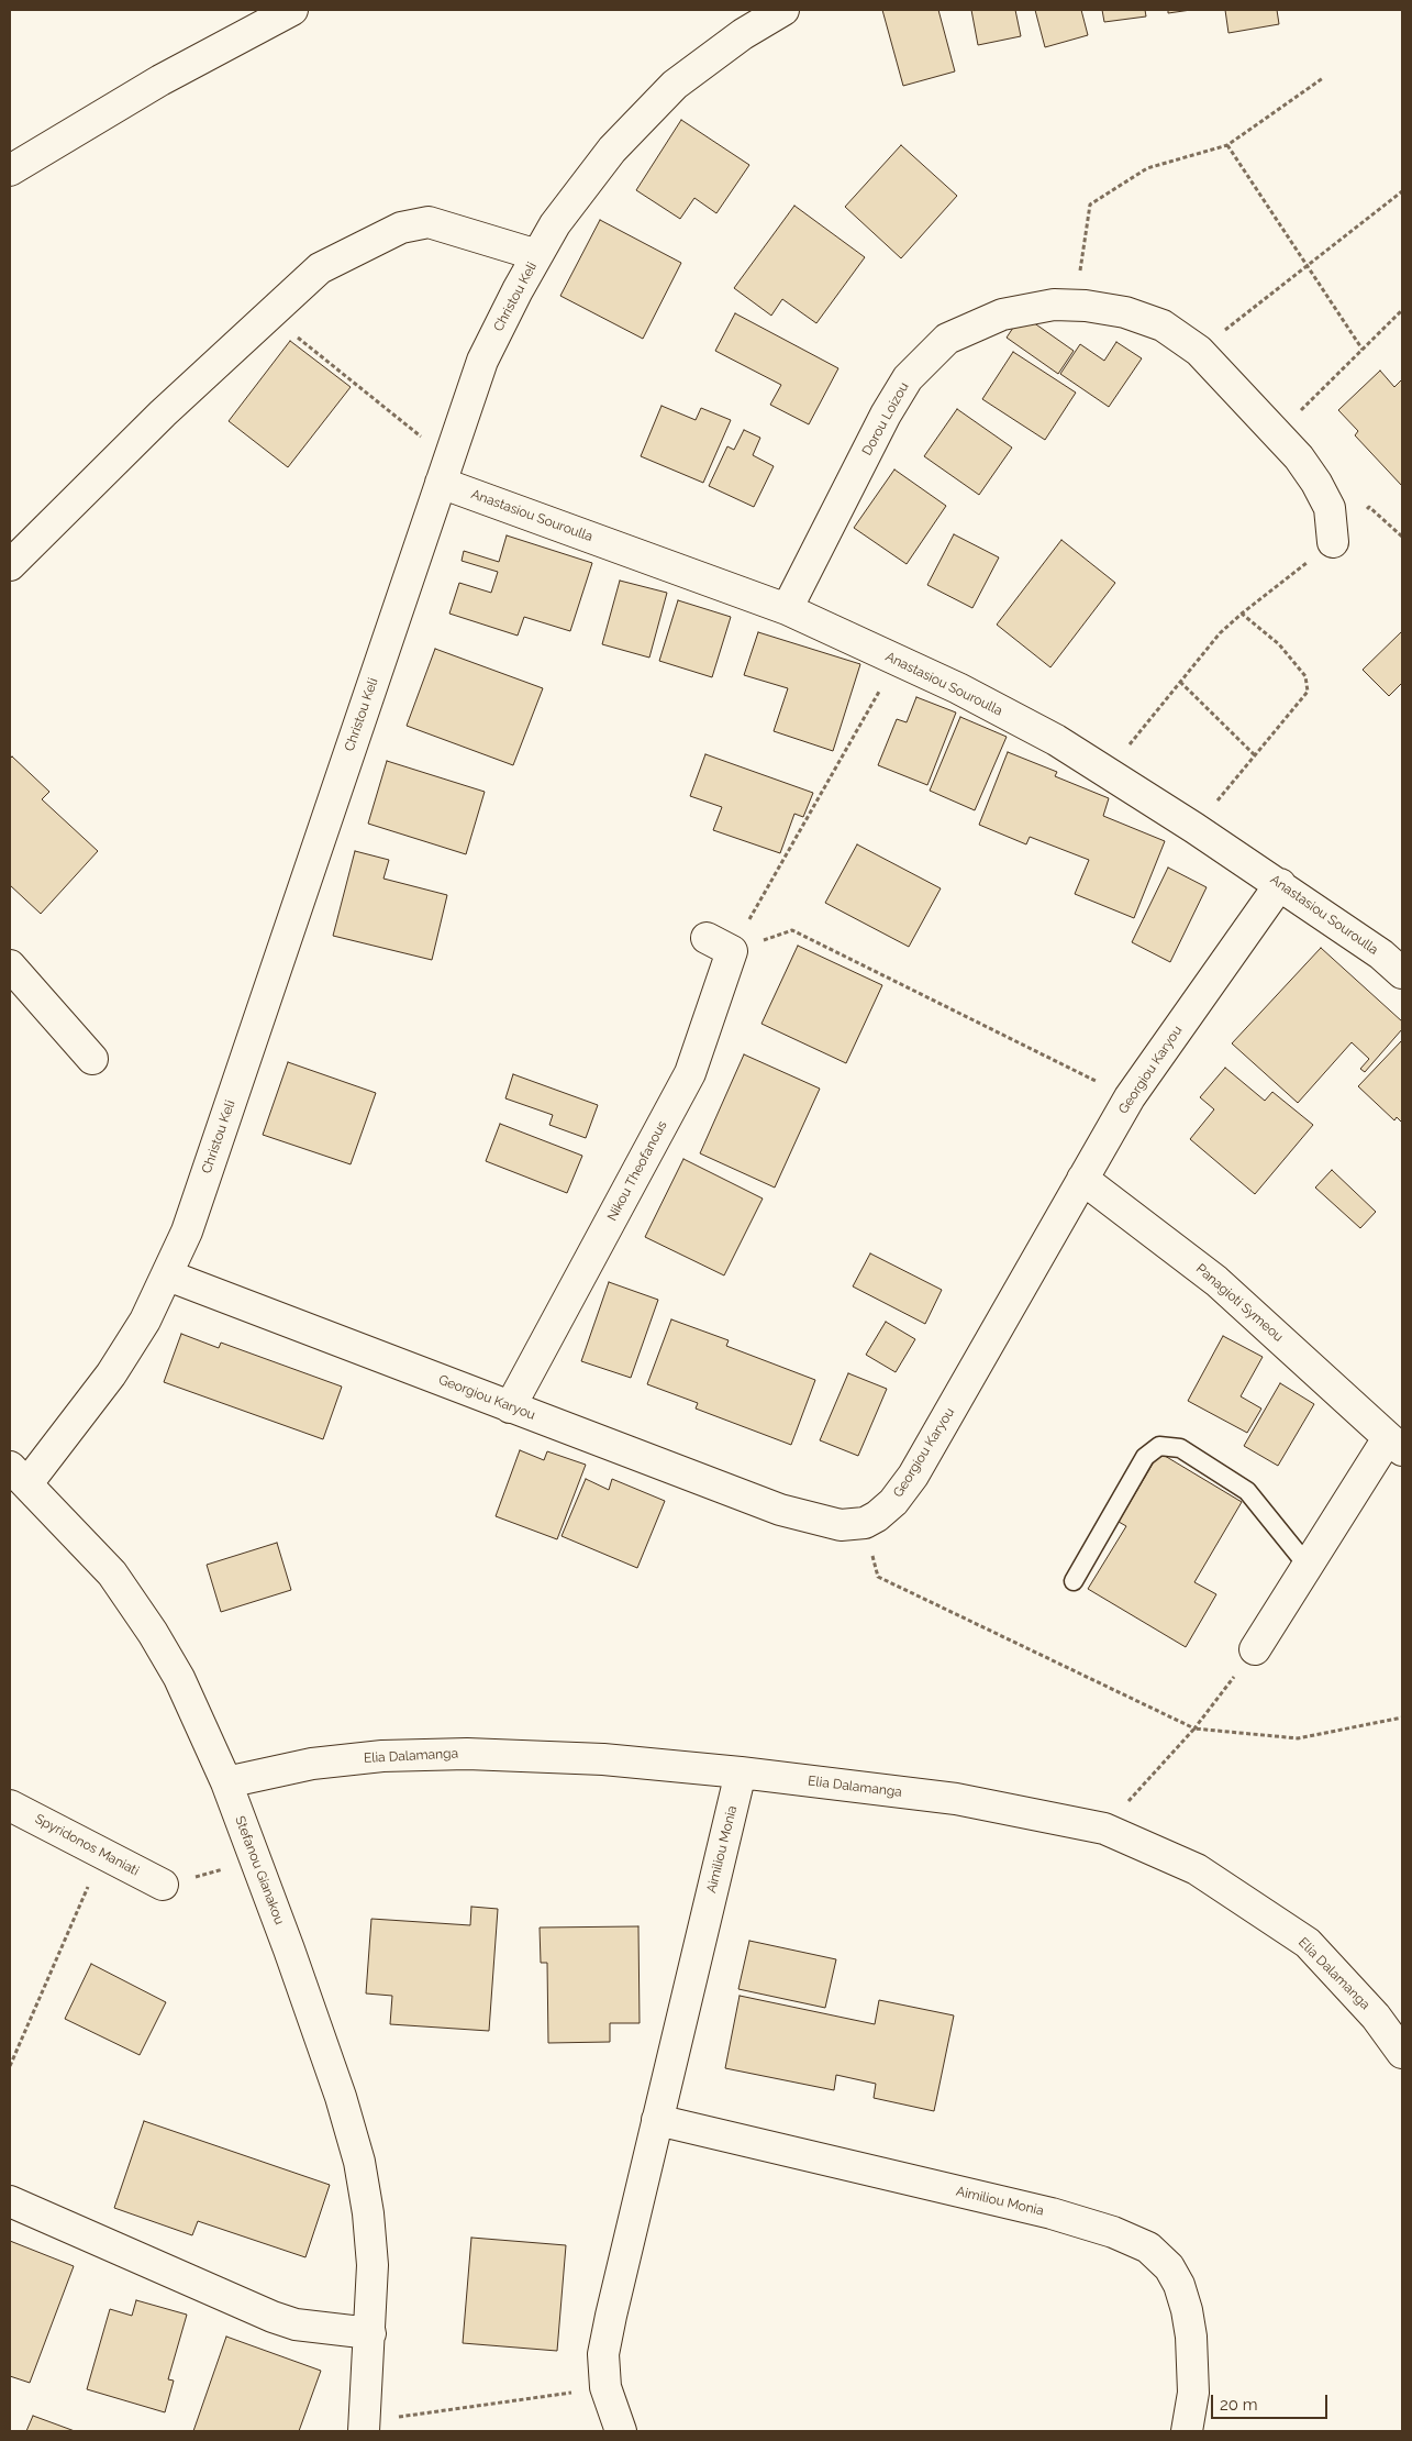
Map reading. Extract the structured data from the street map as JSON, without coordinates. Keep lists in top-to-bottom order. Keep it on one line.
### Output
{"streets":{"street":["Christou Keli","Dorou Loizou","Anastasiou Souroulla","Georgiou Karyou","Nikou Theofanous","Panagioti Symeou","Elia Dalamanga","Spyridonos Maniati","Aimiliou Monia","Stefanou Gianakou"]},"crossings":[["Christou Keli","Anastasiou Souroulla"],["Christou Keli","Georgiou Karyou"],["Christou Keli","Stefanou Gianakou"],["Dorou Loizou","Anastasiou Souroulla"],["Anastasiou Souroulla","Georgiou Karyou"],["Georgiou Karyou","Nikou Theofanous"],["Georgiou Karyou","Panagioti Symeou"],["Elia Dalamanga","Aimiliou Monia"],["Elia Dalamanga","Stefanou Gianakou"]],"scale_bar":"20 m"}
